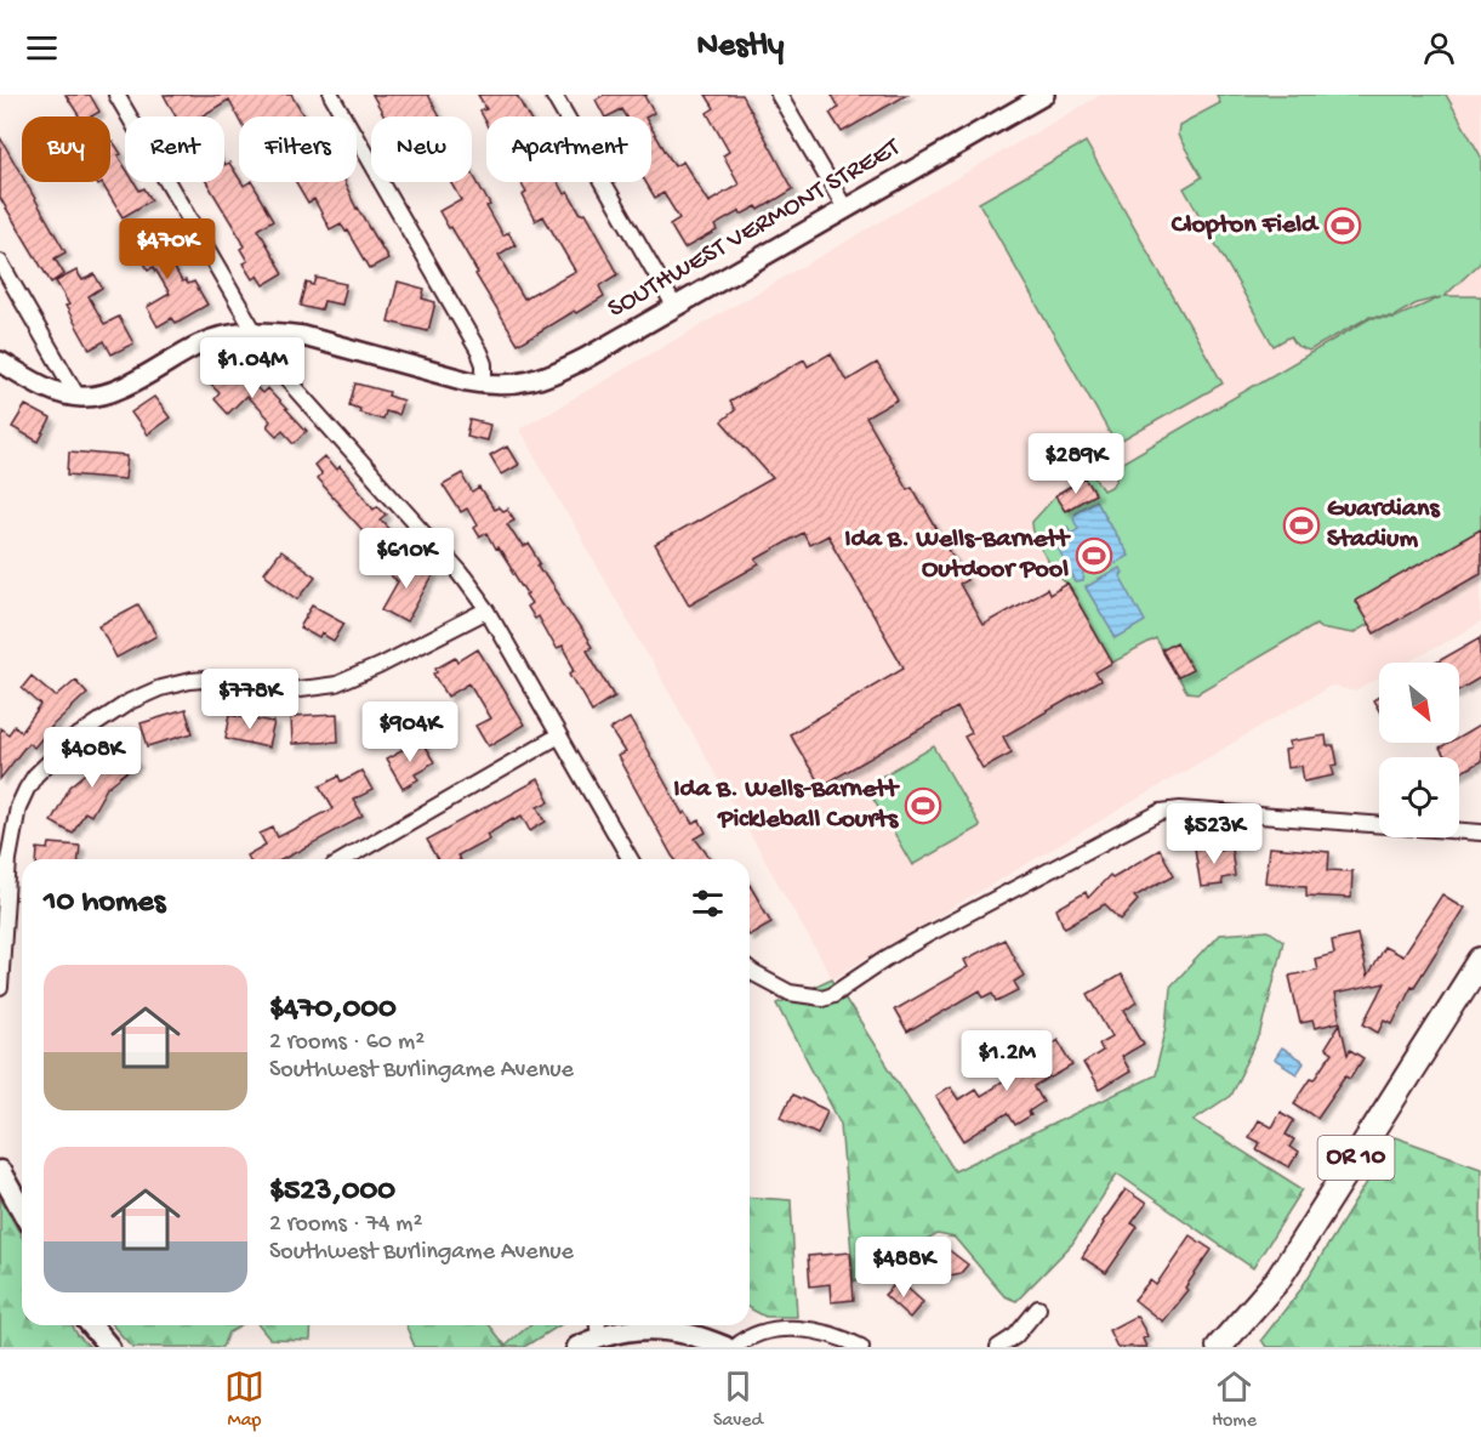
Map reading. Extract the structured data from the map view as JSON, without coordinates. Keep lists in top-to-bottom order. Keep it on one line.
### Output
{"streets":{"main road":["OR 10"],"street":["SOUTHWEST VERMONT STREET"]},"places":{"sports":["Clopton Field","Guardians Stadium","Ida B. Wells-Barnett Outdoor Pool","Ida B. Wells-Barnett Pickleball Courts"]},"north":"bottom right","page":{"header":"Nestly","chip":["Buy","Rent","Filters","New","Apartment"],"price":["$470K","$1.04M","$289K","$610K","$778K","$904K","$408K","$523K","$1.2M","$488K"],"heading":"10 homes","list":[{"name":"$470,000","note":"2 rooms · 60 m² · Southwest Burlingame Avenue"},{"name":"$523,000","note":"2 rooms · 74 m² · Southwest Burlingame Avenue"}],"tabs":["Map","Saved","Home"]}}
